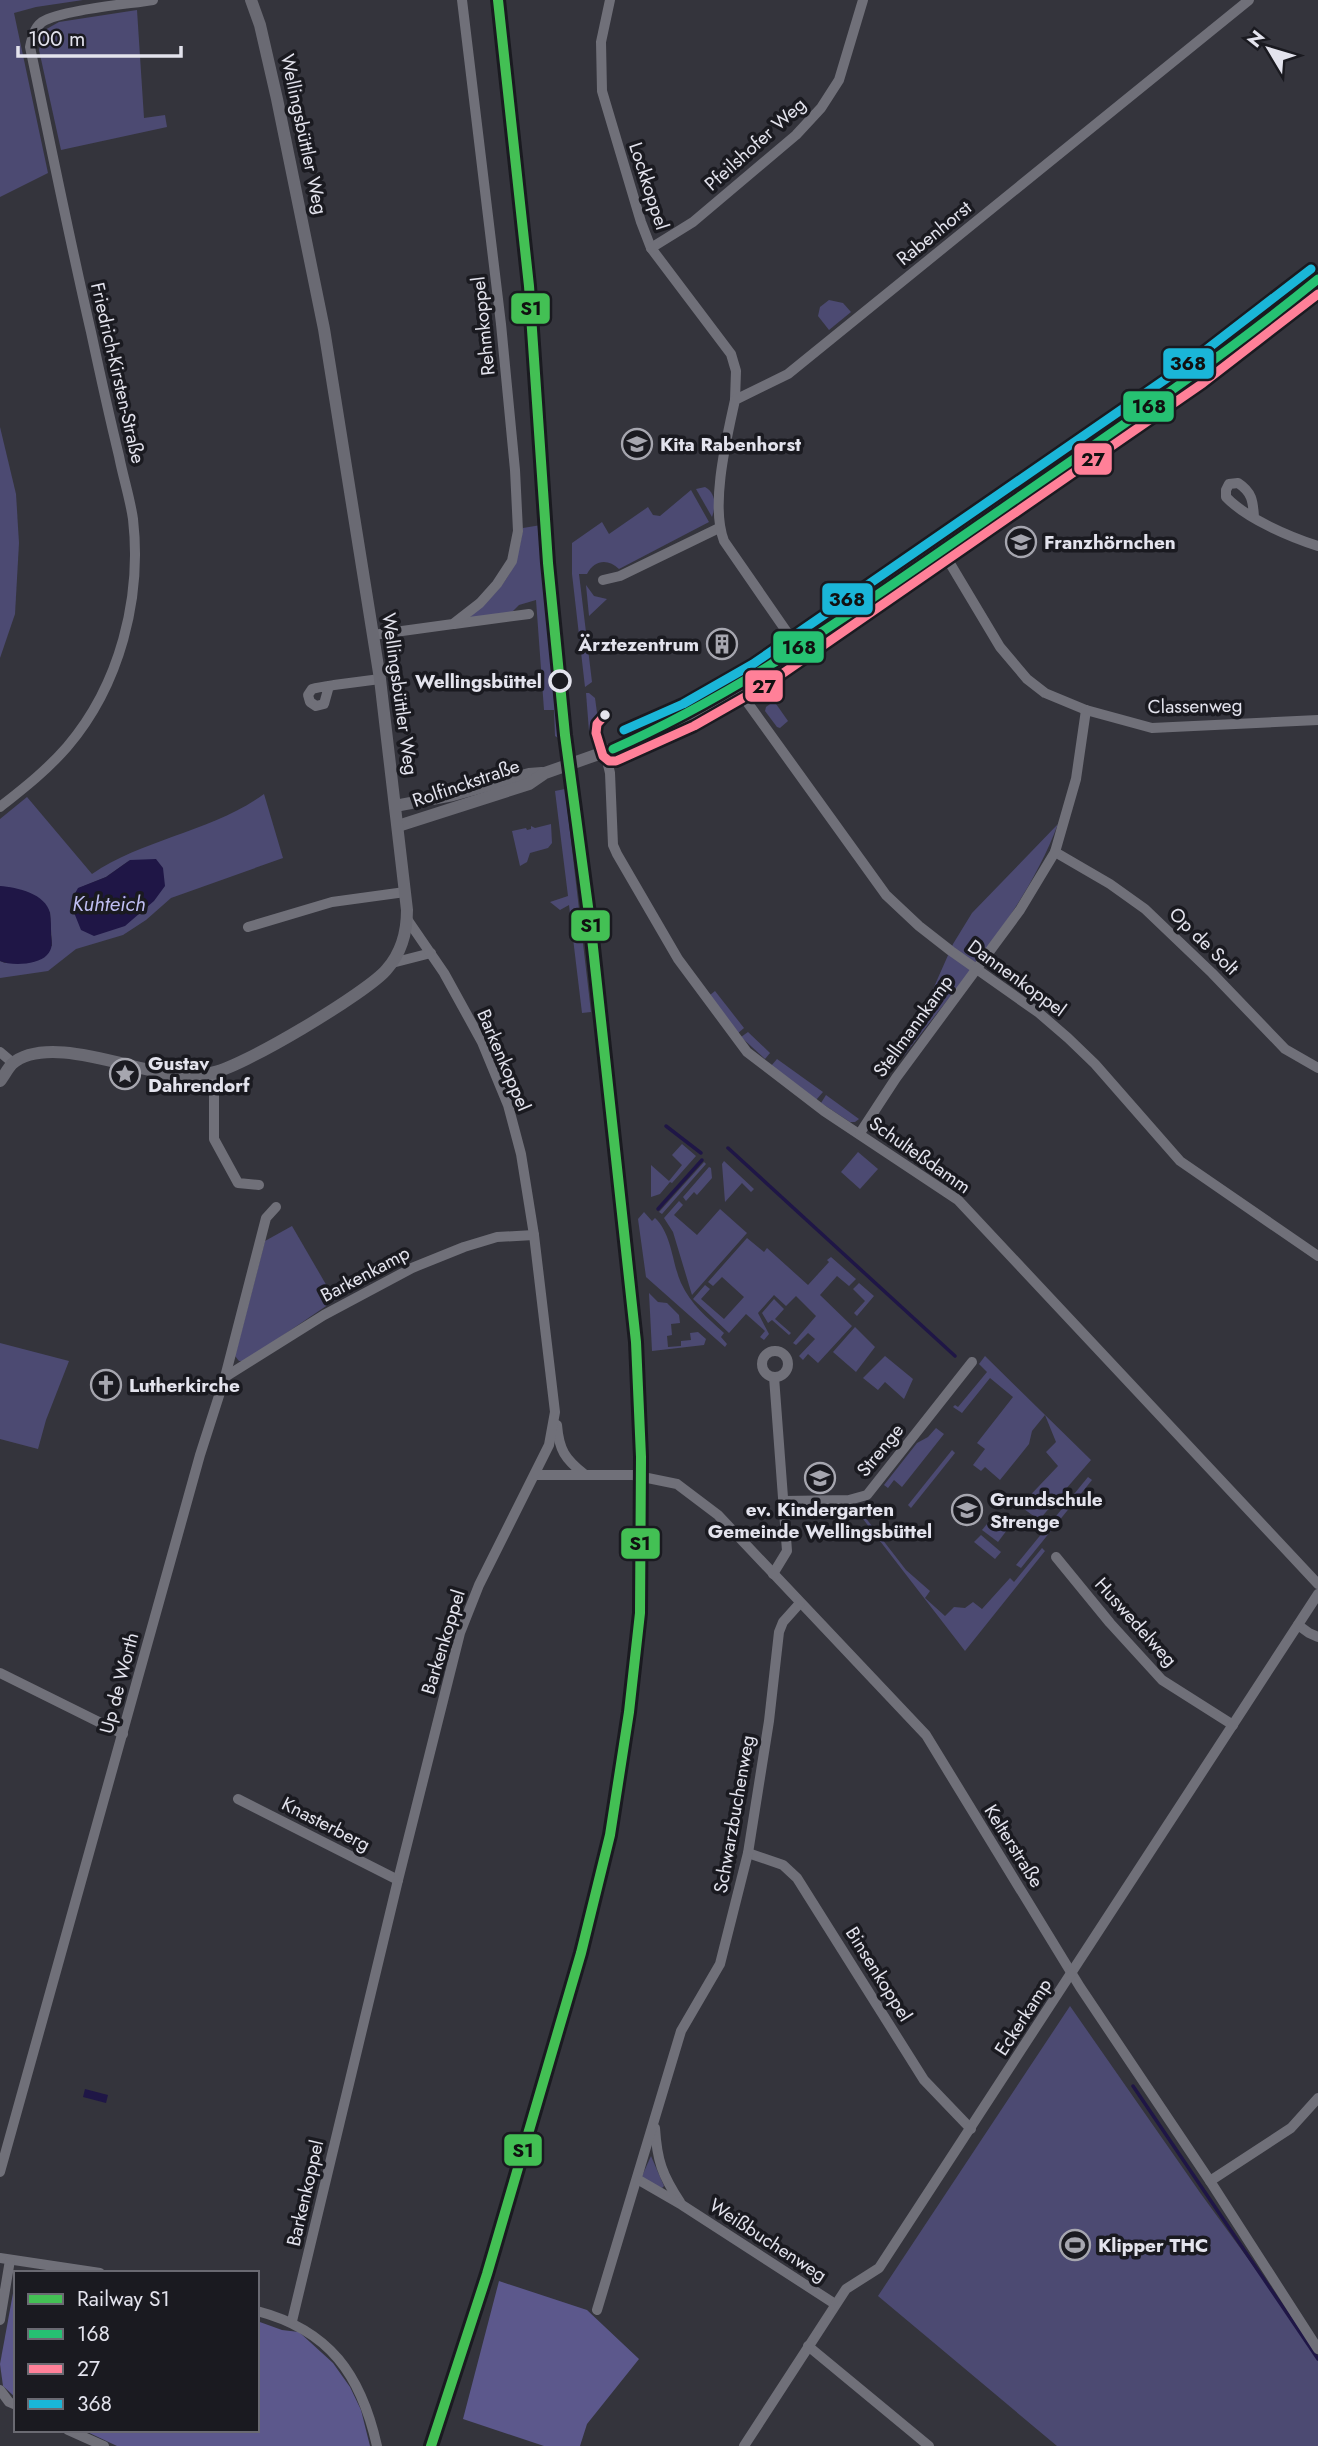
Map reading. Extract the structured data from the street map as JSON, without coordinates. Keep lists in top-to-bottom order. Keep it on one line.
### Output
{"streets":{"main road":["Wellingsbüttler Weg","Rolfinckstraße"],"street":["Pfeilshofer Weg","Lockkoppel","Rabenhorst","Rehmkoppel","Friedrich-Kirsten-Straße","Classenweg","Op de Solt","Dannenkoppel","Stellmannkamp","Barkenkoppel","Schulteßdamm","Barkenkamp","Strenge","Huswedelweg","Up de Worth","Schwarzbuchenweg","Knasterberg","Kelterstraße","Binsenkoppel","Eckerkamp","Weißbuchenweg"]},"crossings":[["Wellingsbüttler Weg","Rolfinckstraße"],["Wellingsbüttler Weg","Barkenkoppel"],["Pfeilshofer Weg","Lockkoppel"],["Lockkoppel","Rabenhorst"],["Classenweg","Rolfinckstraße"],["Classenweg","Stellmannkamp"],["Rolfinckstraße","Dannenkoppel"],["Rolfinckstraße","Schulteßdamm"],["Op de Solt","Stellmannkamp"],["Dannenkoppel","Stellmannkamp"],["Stellmannkamp","Schulteßdamm"],["Barkenkoppel","Barkenkamp"],["Barkenkoppel","Knasterberg"],["Barkenkoppel","Kelterstraße"],["Barkenkamp","Up de Worth"],["Huswedelweg","Eckerkamp"],["Schwarzbuchenweg","Kelterstraße"],["Schwarzbuchenweg","Binsenkoppel"],["Schwarzbuchenweg","Weißbuchenweg"],["Kelterstraße","Eckerkamp"],["Binsenkoppel","Eckerkamp"],["Eckerkamp","Weißbuchenweg"]],"water":["Kuhteich"],"places":{"school or university":["Kita Rabenhorst","Franzhörnchen","ev. Kindergarten Gemeinde Wellingsbüttel","Grundschule Strenge"],"building":["Ärztezentrum"],"other":["Wellingsbüttel"],"place":["Gustav Dahrendorf"],"church":["Lutherkirche"],"sports":["Klipper THC"]},"lines":["rail line S1","transit line 368","transit line 168","transit line 27"],"legend":["Railway S1","168","27","368"],"scale_bar":"100 m","north":"top left"}
